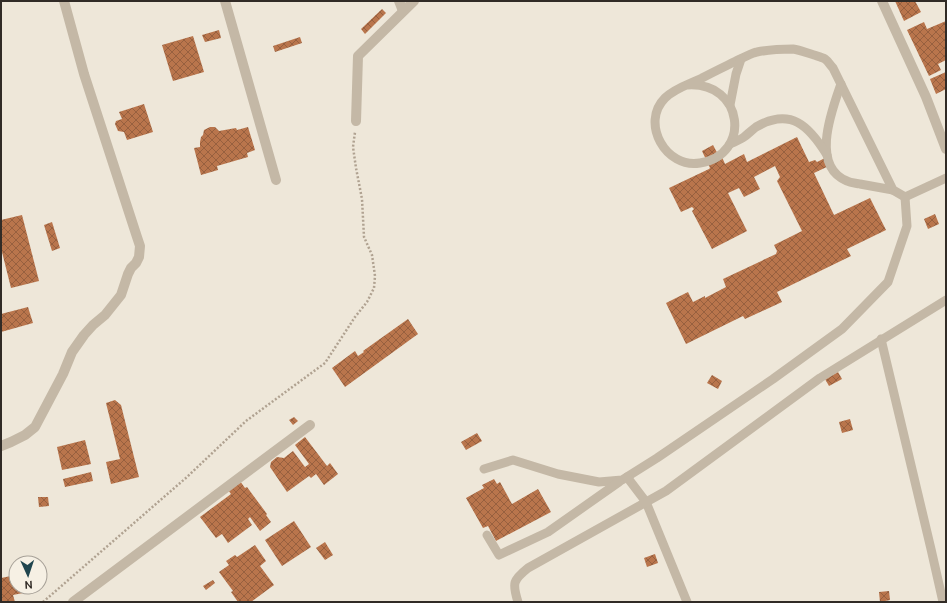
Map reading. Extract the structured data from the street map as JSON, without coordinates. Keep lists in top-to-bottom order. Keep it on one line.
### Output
{"north":"bottom"}
